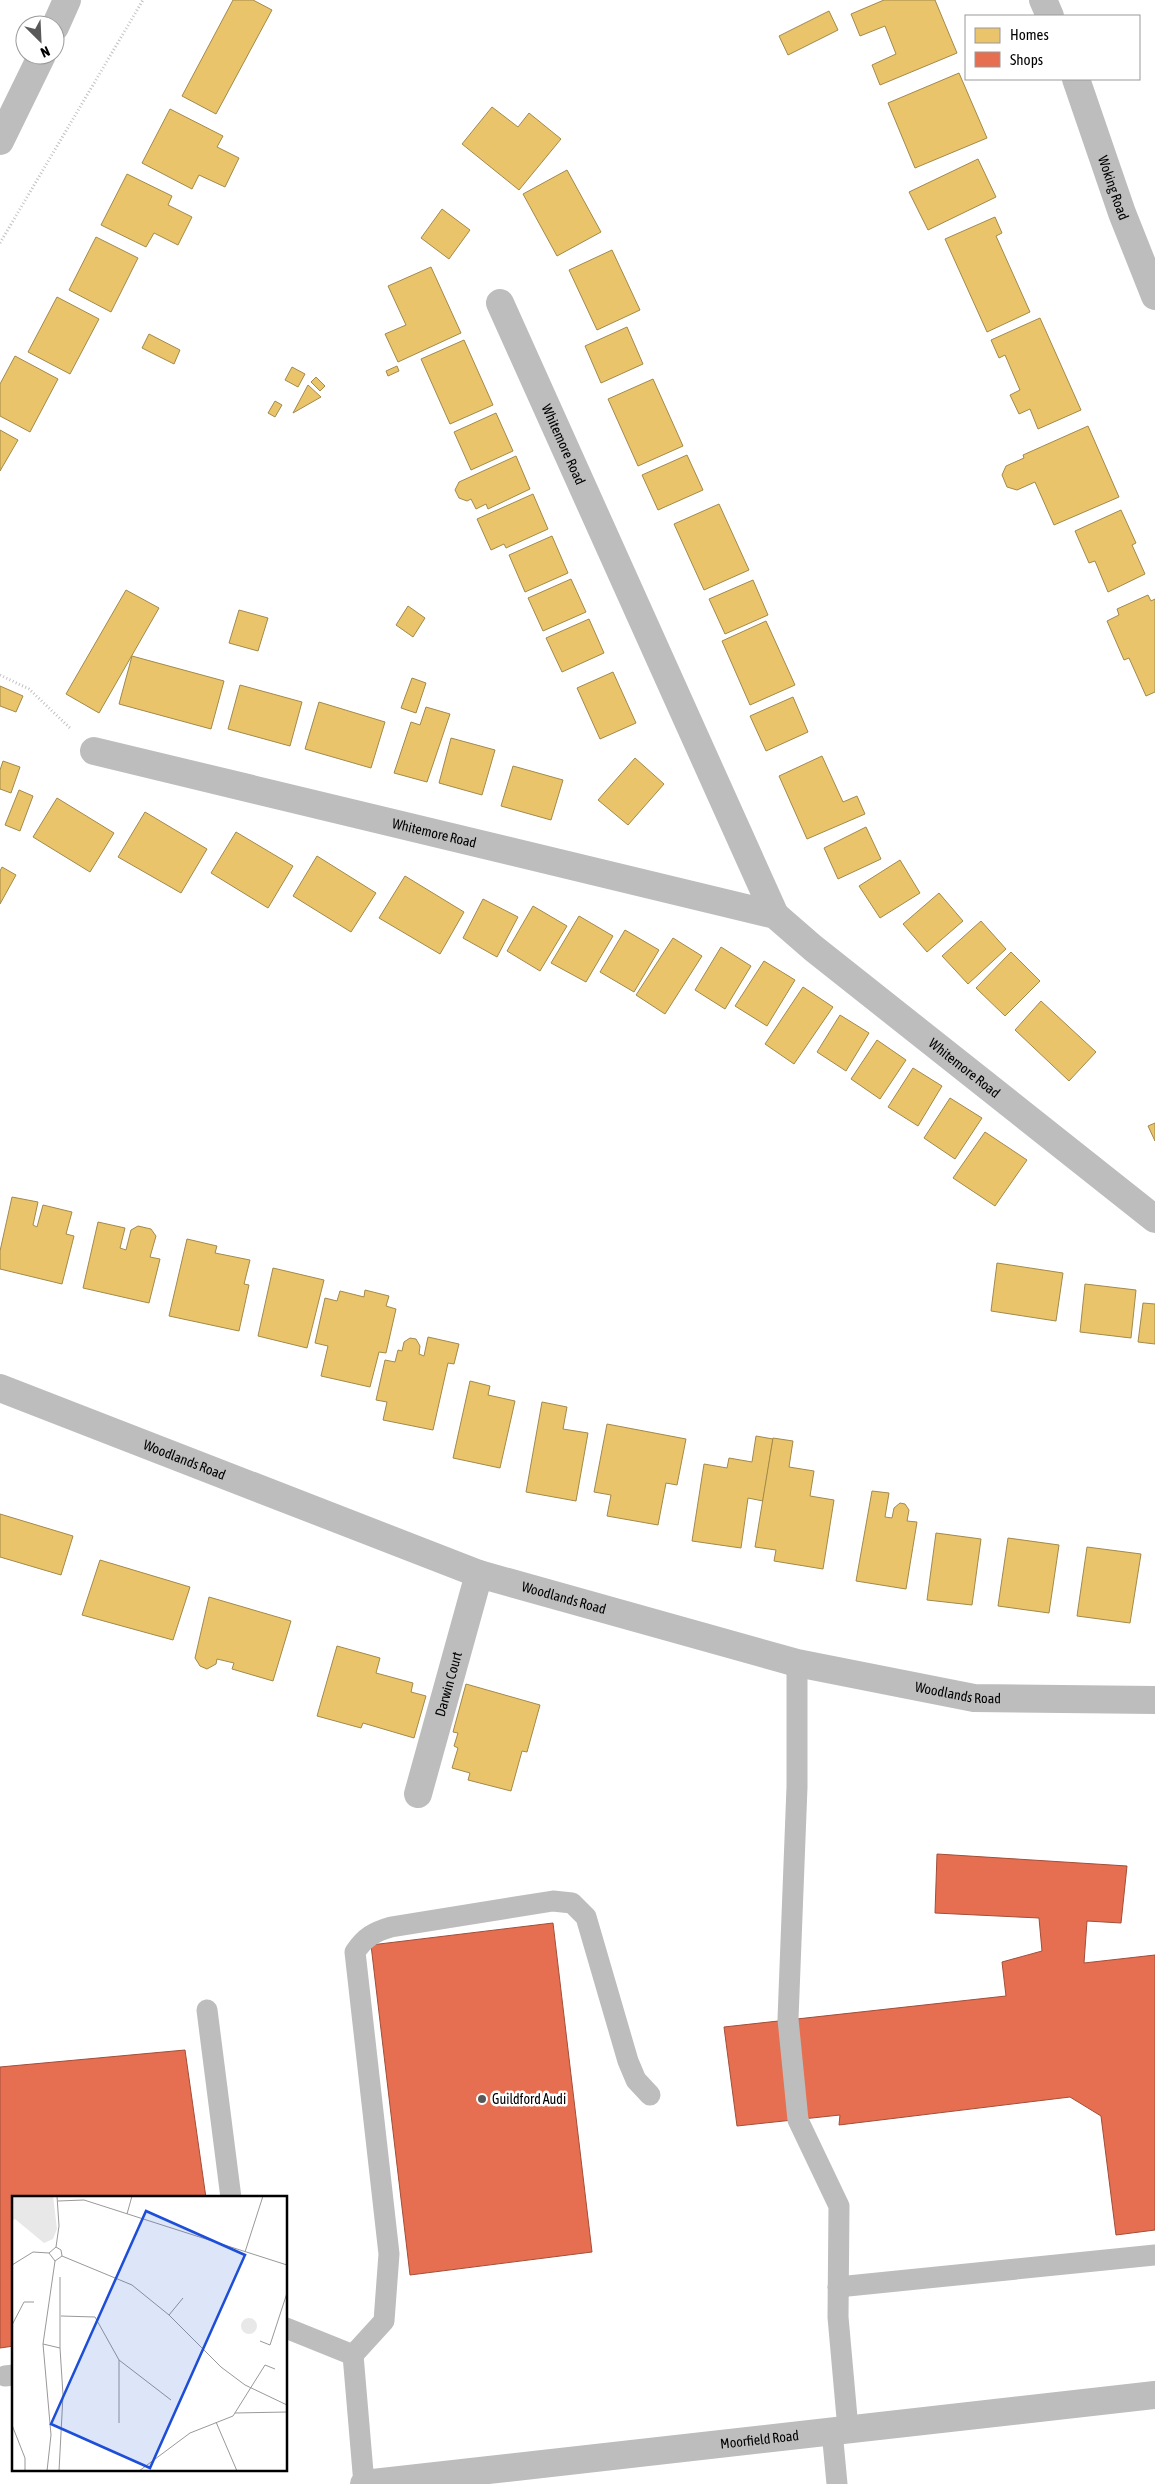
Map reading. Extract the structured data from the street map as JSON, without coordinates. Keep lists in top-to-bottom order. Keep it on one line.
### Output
{"streets":{"street":["Woking Road","Whitemore Road","Woodlands Road","Darwin Court","Moorfield Road"]},"crossings":[["Woodlands Road","Darwin Court"]],"places":["Guildford Audi"],"legend":["Homes","Shops"],"north":"bottom right"}
